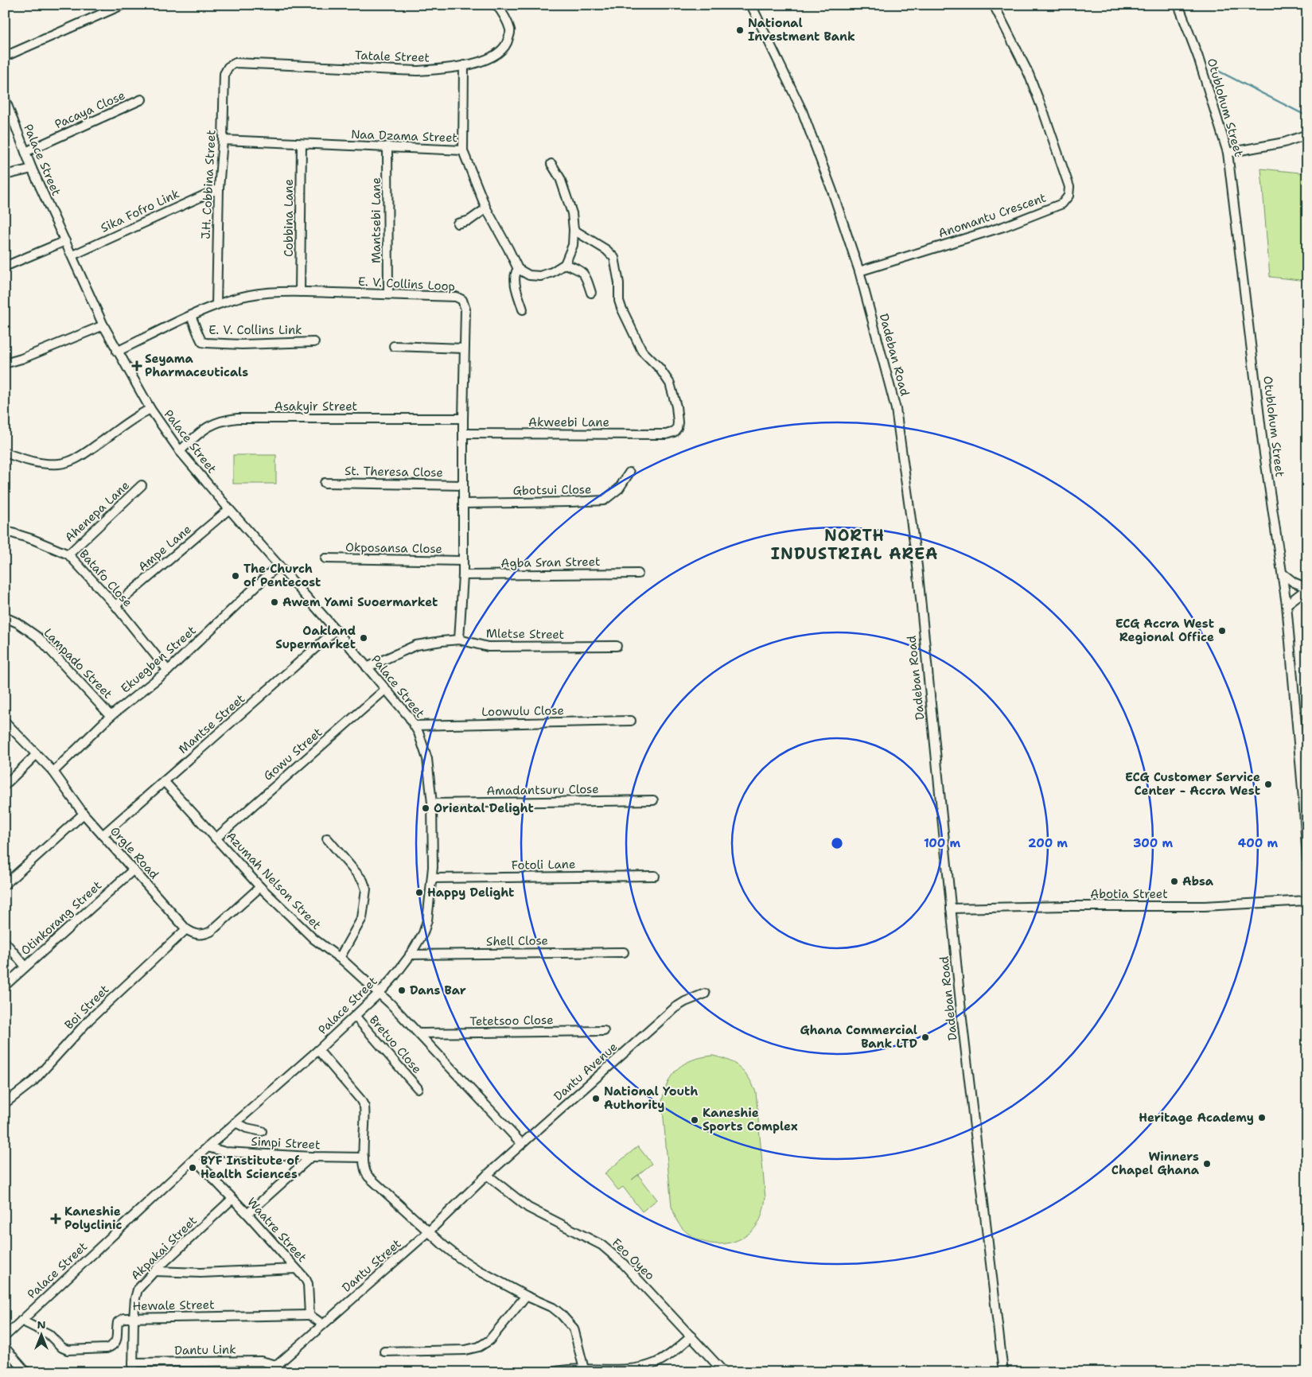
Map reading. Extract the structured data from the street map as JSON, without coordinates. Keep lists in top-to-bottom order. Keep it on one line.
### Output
{"streets":{"street":["Tatale Street","Otublohum Street","Pacaya Close","Naa Dzama Street","Palace Street","J.H. Cobbina Street","Sika Fofro Link","Anomantu Crescent","Cobbina Lane","Mantsebi Lane","E. V. Collins Loop","E. V. Collins Link","Dadeban Road","Asakyir Street","Akweebi Lane","St. Theresa Close","Gbotsui Close","Ahenepa Lane","Ampe Lane","Okposansa Close","Agba Sran Street","Batafo Close","Mletse Street","Ekuegben Street","Lampado Street","Loowulu Close","Mantse Street","Gowu Street","Amadantsuru Close","Orgle Road","Fotoli Lane","Azumah Nelson Street","Abotia Street","Otinkorang Street","Shell Close","Boi Street","Tetetsoo Close","Bretuo Close","Dantu Avenue","Simpi Street","Waatre Street","Akpakai Street","Feo Oyeo","Dantu Street","Hewale Street","Dantu Link"]},"crossings":[["Tatale Street","J.H. Cobbina Street"],["Pacaya Close","Palace Street"],["Naa Dzama Street","J.H. Cobbina Street"],["Naa Dzama Street","Cobbina Lane"],["Naa Dzama Street","Mantsebi Lane"],["Palace Street","Sika Fofro Link"],["Palace Street","E. V. Collins Loop"],["Palace Street","Asakyir Street"],["Palace Street","Ampe Lane"],["Palace Street","Mletse Street"],["Palace Street","Ekuegben Street"],["Palace Street","Loowulu Close"],["Palace Street","Mantse Street"],["Palace Street","Gowu Street"],["Palace Street","Amadantsuru Close"],["Palace Street","Fotoli Lane"],["Palace Street","Azumah Nelson Street"],["Palace Street","Shell Close"],["Palace Street","Bretuo Close"],["Palace Street","Simpi Street"],["Palace Street","Waatre Street"],["Palace Street","Hewale Street"],["J.H. Cobbina Street","Sika Fofro Link"],["J.H. Cobbina Street","E. V. Collins Loop"],["Anomantu Crescent","Dadeban Road"],["Cobbina Lane","E. V. Collins Loop"],["Mantsebi Lane","E. V. Collins Loop"],["E. V. Collins Loop","E. V. Collins Link"],["E. V. Collins Loop","Asakyir Street"],["E. V. Collins Loop","Akweebi Lane"],["E. V. Collins Loop","St. Theresa Close"],["E. V. Collins Loop","Gbotsui Close"],["E. V. Collins Loop","Okposansa Close"],["E. V. Collins Loop","Agba Sran Street"],["E. V. Collins Loop","Mletse Street"],["Dadeban Road","Abotia Street"],["Ahenepa Lane","Batafo Close"],["Ampe Lane","Batafo Close"],["Batafo Close","Ekuegben Street"],["Ekuegben Street","Lampado Street"],["Ekuegben Street","Orgle Road"],["Mantse Street","Orgle Road"],["Mantse Street","Azumah Nelson Street"],["Gowu Street","Azumah Nelson Street"],["Orgle Road","Otinkorang Street"],["Orgle Road","Boi Street"],["Azumah Nelson Street","Tetetsoo Close"],["Azumah Nelson Street","Dantu Avenue"],["Dantu Avenue","Feo Oyeo"],["Dantu Avenue","Dantu Street"],["Waatre Street","Akpakai Street"],["Waatre Street","Hewale Street"],["Akpakai Street","Hewale Street"],["Akpakai Street","Dantu Link"],["Feo Oyeo","Dantu Street"],["Dantu Street","Dantu Link"]],"districts":["NORTH INDUSTRIAL AREA"],"places":{"other":["National Investment Bank","The Church of Pentecost","Awem Yami Suoermarket","ECG Accra West Regional Office","Oakland Supermarket","ECG Customer Service Center - Accra West","Oriental Delight","Absa","Happy Delight","Dans Bar","Ghana Commercial Bank LTD","National Youth Authority","Heritage Academy","Kaneshie Sports Complex","Winners Chapel Ghana","BYF Institute of Health Sciences"],"health":["Seyama Pharmaceuticals","Kaneshie Polyclinic"]},"north":"top","rings":["100 m","200 m","300 m","400 m"]}
